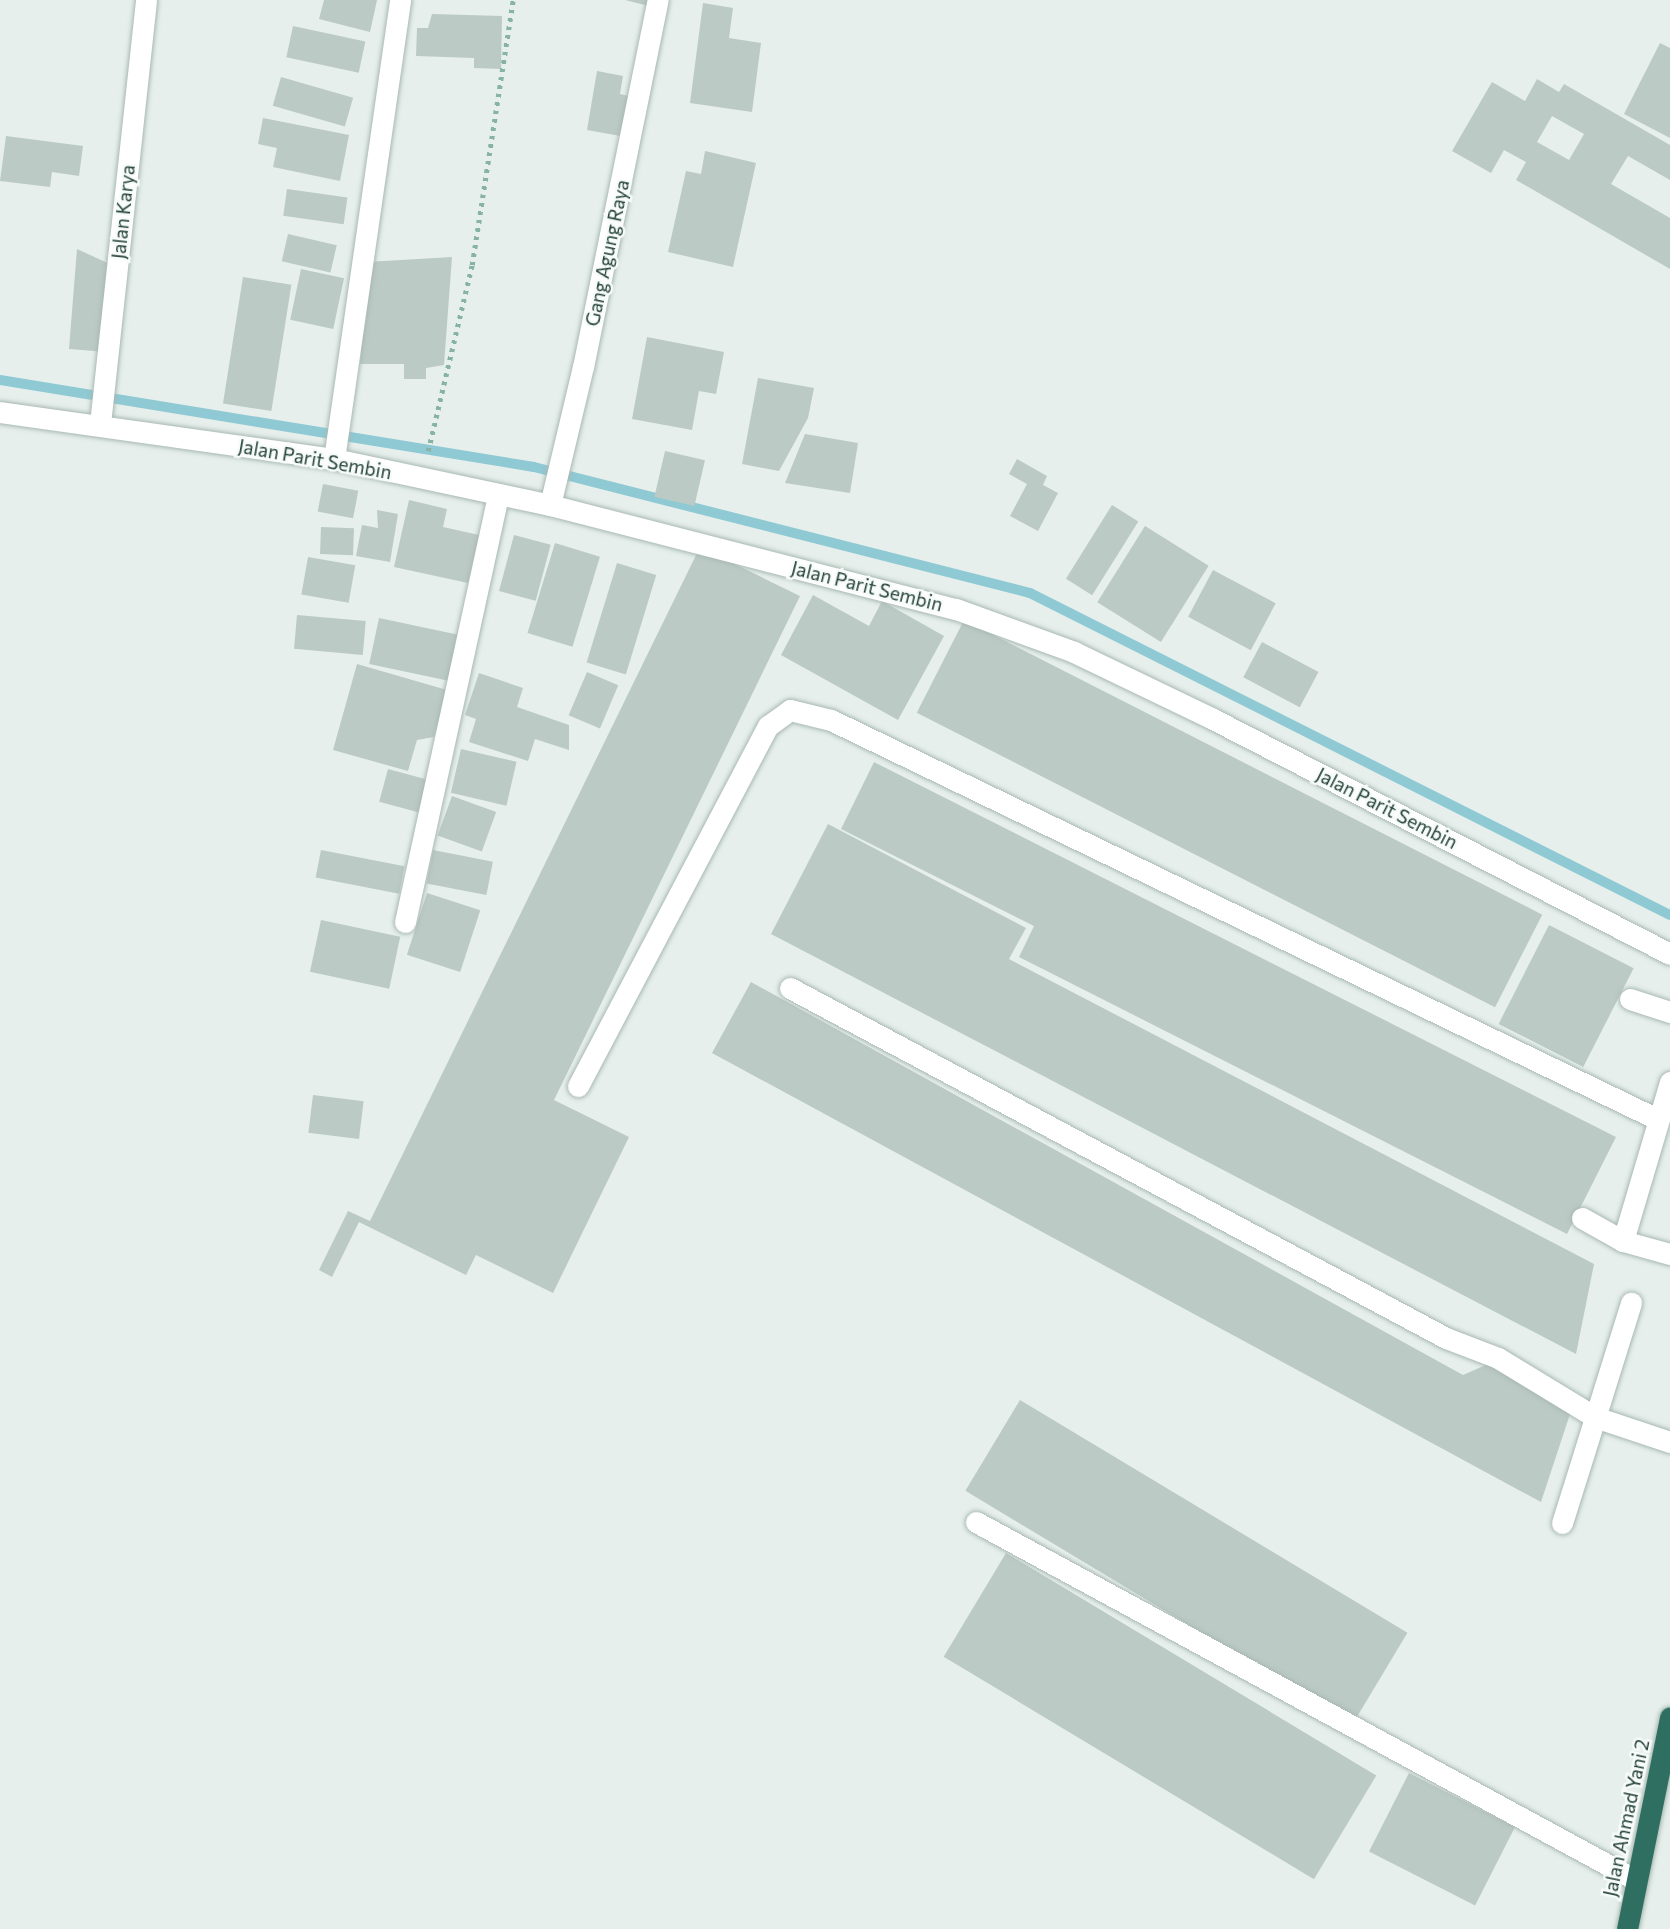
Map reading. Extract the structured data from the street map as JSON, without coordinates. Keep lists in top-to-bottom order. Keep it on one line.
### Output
{"streets":{"highway":["Jalan Ahmad Yani 2"],"street":["Jalan Karya","Gang Agung Raya","Jalan Parit Sembin"]},"crossings":[["Jalan Karya","Jalan Parit Sembin"],["Gang Agung Raya","Jalan Parit Sembin"]]}
